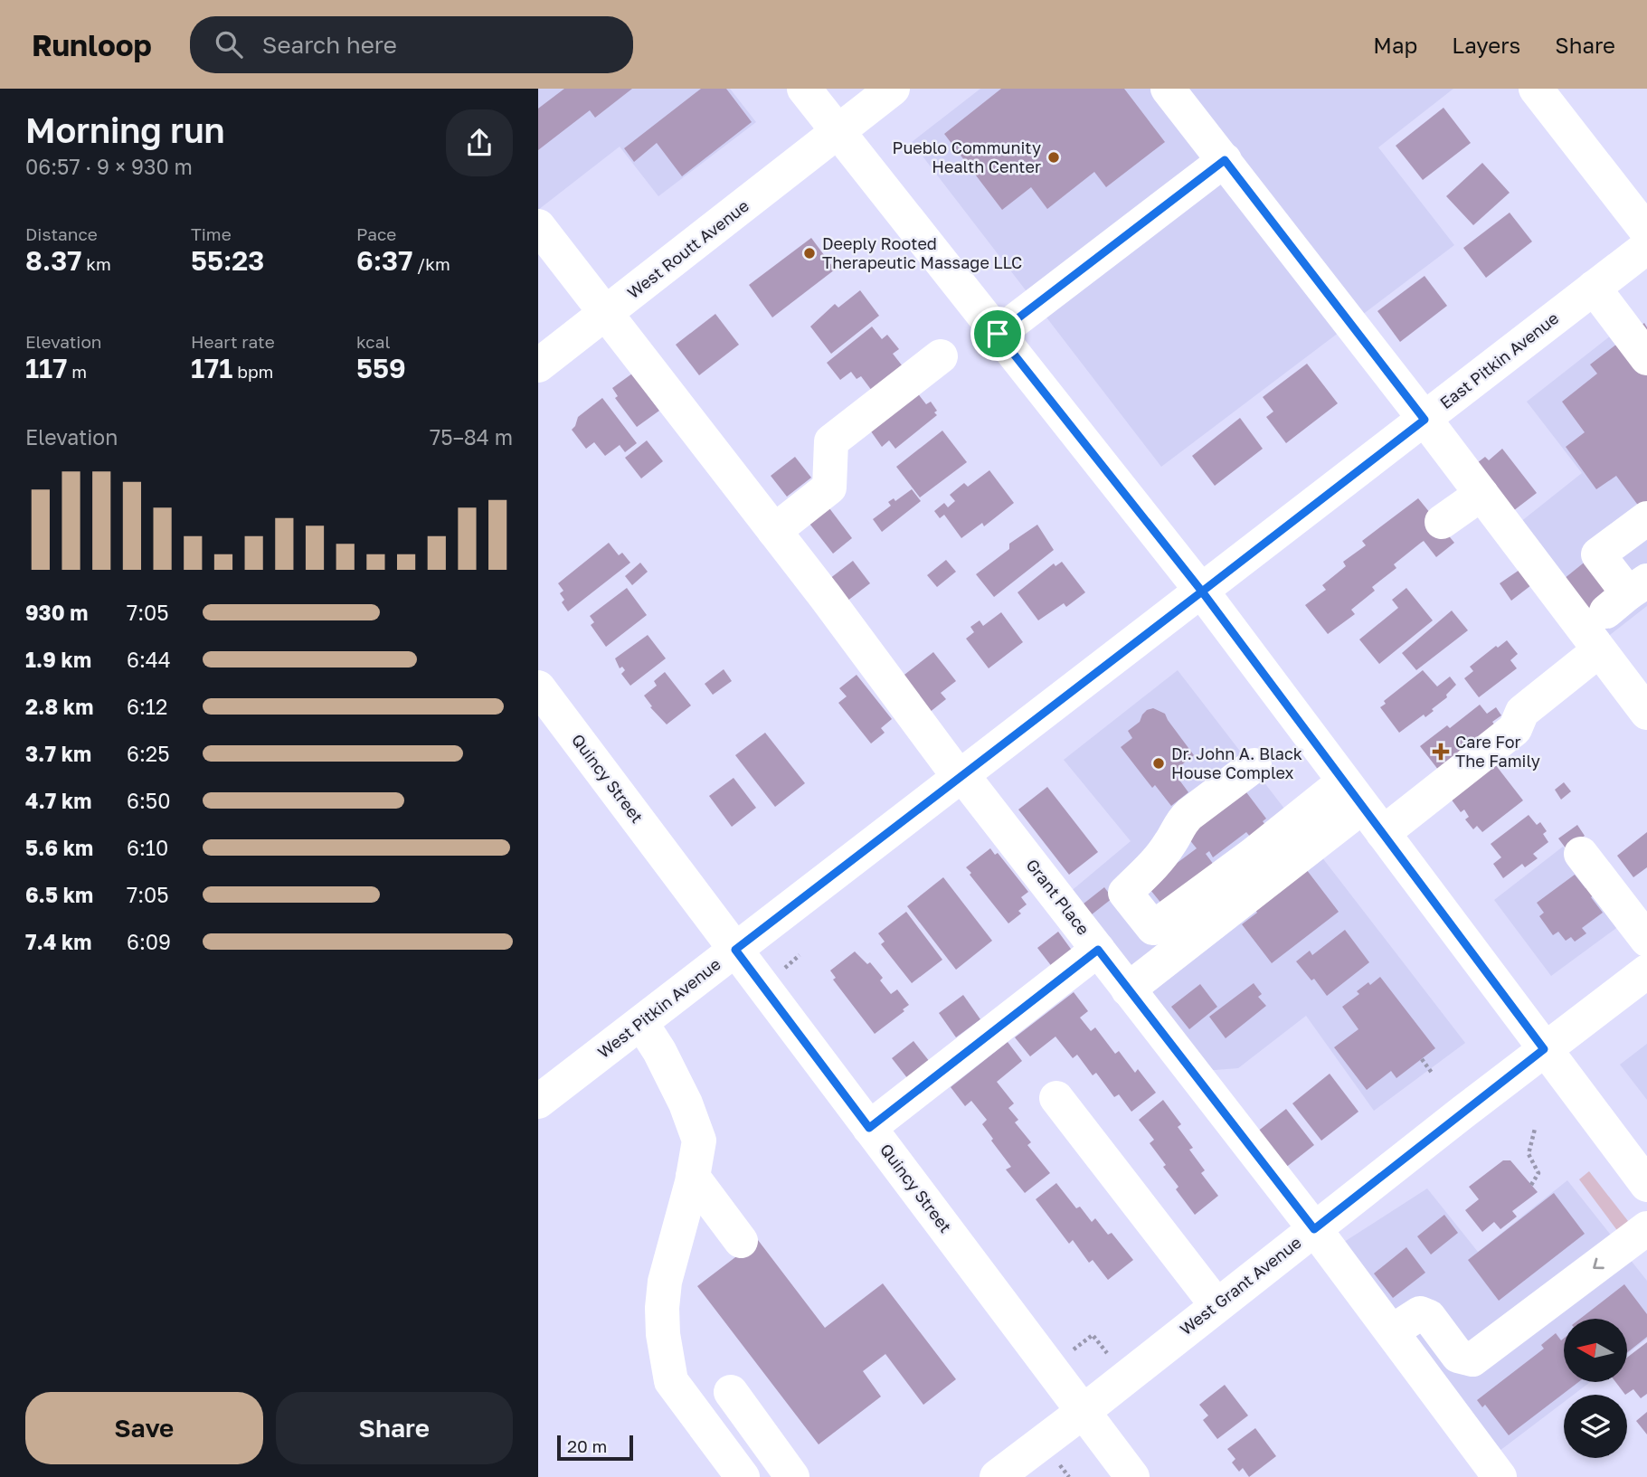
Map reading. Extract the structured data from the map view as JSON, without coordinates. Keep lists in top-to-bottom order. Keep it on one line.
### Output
{"streets":{"street":["West Routt Avenue","East Pitkin Avenue","Quincy Street","Grant Place","West Pitkin Avenue","West Grant Avenue"]},"crossings":[["West Routt Avenue","Grant Place"],["East Pitkin Avenue","West Pitkin Avenue"],["Quincy Street","West Pitkin Avenue"],["Quincy Street","West Grant Avenue"],["Grant Place","West Pitkin Avenue"],["Grant Place","West Grant Avenue"]],"places":{"other":["Pueblo Community Health Center","Deeply Rooted Therapeutic Massage LLC","Dr. John A. Black House Complex"],"health":["Care For The Family"]},"scale_bar":"20 m","north":"left","page":{"header":"Runloop","search":"Search here","nav":["Map","Layers","Share"],"heading":["Morning run","06:57 · 9 × 930 m"],"stats":[["Distance","8.37 km"],["Time","55:23"],["Pace","6:37 /km"],["Elevation","117 m"],["Heart rate","171 bpm"],["kcal","559"]],"chart":["Elevation","75–84 m"],"list":[{"name":"930 m","note":"7:05"},{"name":"1.9 km","note":"6:44"},{"name":"2.8 km","note":"6:12"},{"name":"3.7 km","note":"6:25"},{"name":"4.7 km","note":"6:50"},{"name":"5.6 km","note":"6:10"},{"name":"6.5 km","note":"7:05"},{"name":"7.4 km","note":"6:09"}],"buttons":["Save","Share"],"scale":"20 m"}}
